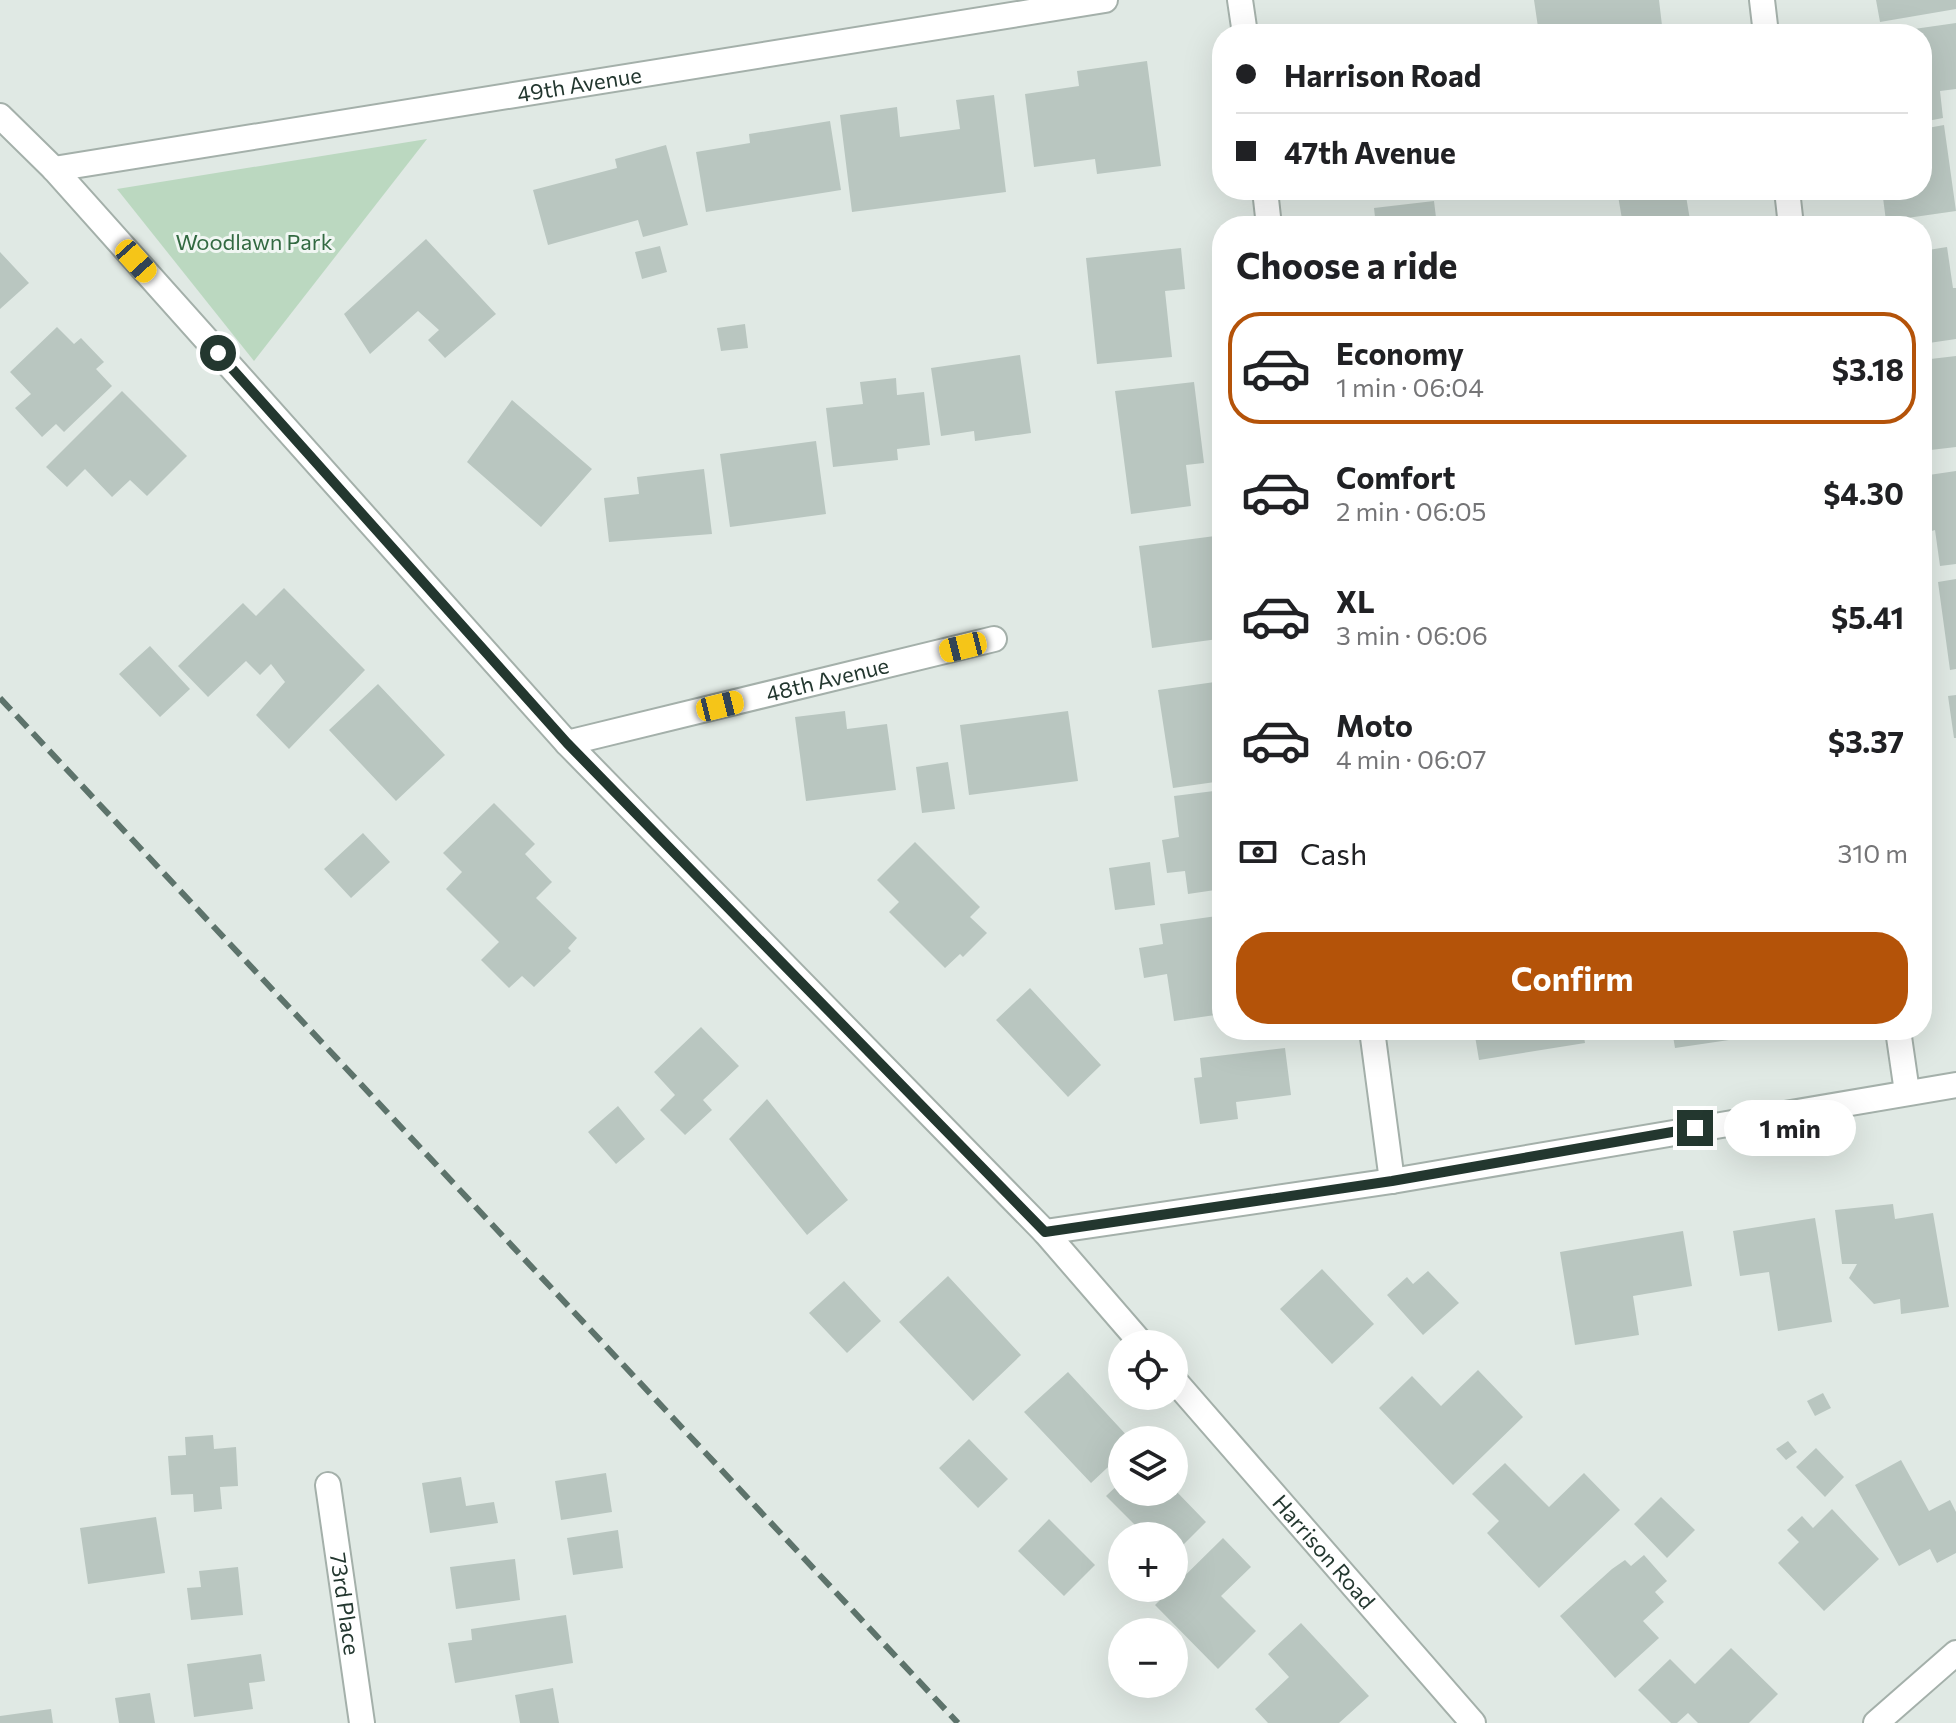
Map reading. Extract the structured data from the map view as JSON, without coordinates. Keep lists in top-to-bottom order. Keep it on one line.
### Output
{"streets":{"street":["49th Avenue","48th Avenue","Harrison Road","73rd Place"]},"parks":["Woodlawn Park"],"page":{"banner":["Harrison Road","47th Avenue"],"heading":"Choose a ride","list":[{"name":"Economy","note":"1 min · 06:04","value":"$3.18"},{"name":"Comfort","note":"2 min · 06:05","value":"$4.30"},{"name":"XL","note":"3 min · 06:06","value":"$5.41"},{"name":"Moto","note":"4 min · 06:07","value":"$3.37"}],"pay":["Cash","310 m"],"buttons":"Confirm","bubble":"1 min","map_buttons":["+","−"]}}
